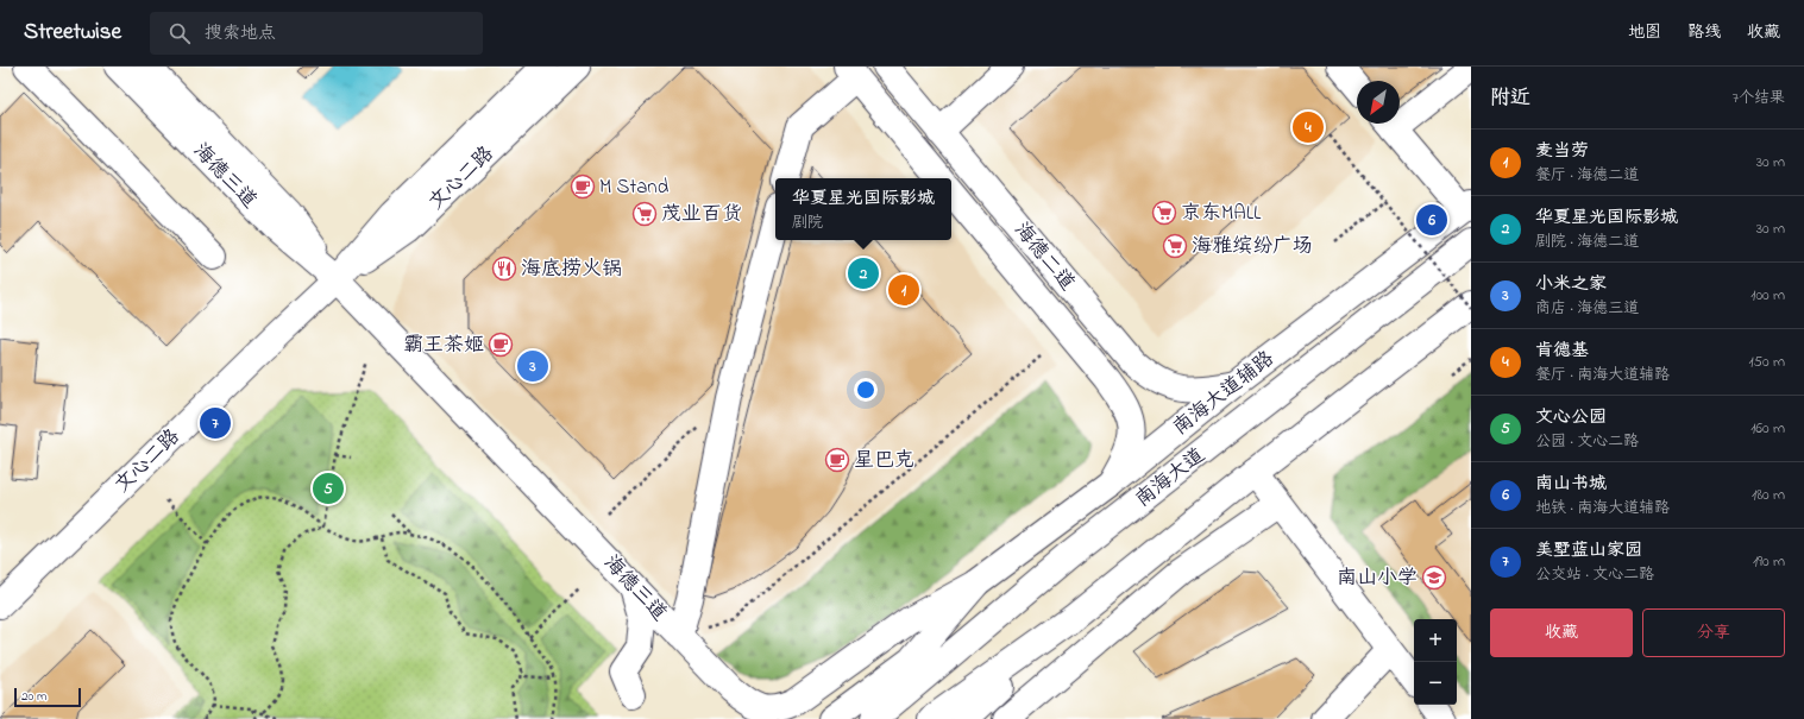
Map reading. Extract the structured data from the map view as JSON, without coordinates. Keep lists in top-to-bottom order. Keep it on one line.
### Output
{"streets":{"street":["海德三道","文心二路","海德二道","南海大道辅路","南海大道"]},"crossings":[["海德三道","文心二路"],["海德三道","南海大道辅路"],["海德二道","南海大道辅路"]],"places":{"cafe":["M Stand","霸王茶姬","星巴克"],"supermarket":["京东MALL","茂业百货","海雅缤纷广场"],"restaurant":["海底捞火锅"],"school or university":["南山小学"]},"scale_bar":"20 m","north":"bottom left","page":{"header":"Streetwise","search":"搜索地点","nav":["地图","路线","收藏"],"heading":["附近","7个结果"],"pins":["4","6","2","1","3","7","5"],"list":[{"mark":"1","name":"麦当劳","note":"餐厅 · 海德二道","value":"30 m"},{"mark":"2","name":"华夏星光国际影城","note":"剧院 · 海德二道","value":"30 m"},{"mark":"3","name":"小米之家","note":"商店 · 海德三道","value":"100 m"},{"mark":"4","name":"肯德基","note":"餐厅 · 南海大道辅路","value":"150 m"},{"mark":"5","name":"文心公园","note":"公园 · 文心二路","value":"160 m"},{"mark":"6","name":"南山书城","note":"地铁 · 南海大道辅路","value":"180 m"},{"mark":"7","name":"美墅蓝山家园","note":"公交站 · 文心二路","value":"190 m"}],"popup":["华夏星光国际影城","剧院"],"buttons":["收藏","分享"],"map_buttons":["+","−"],"scale":"20 m"}}
